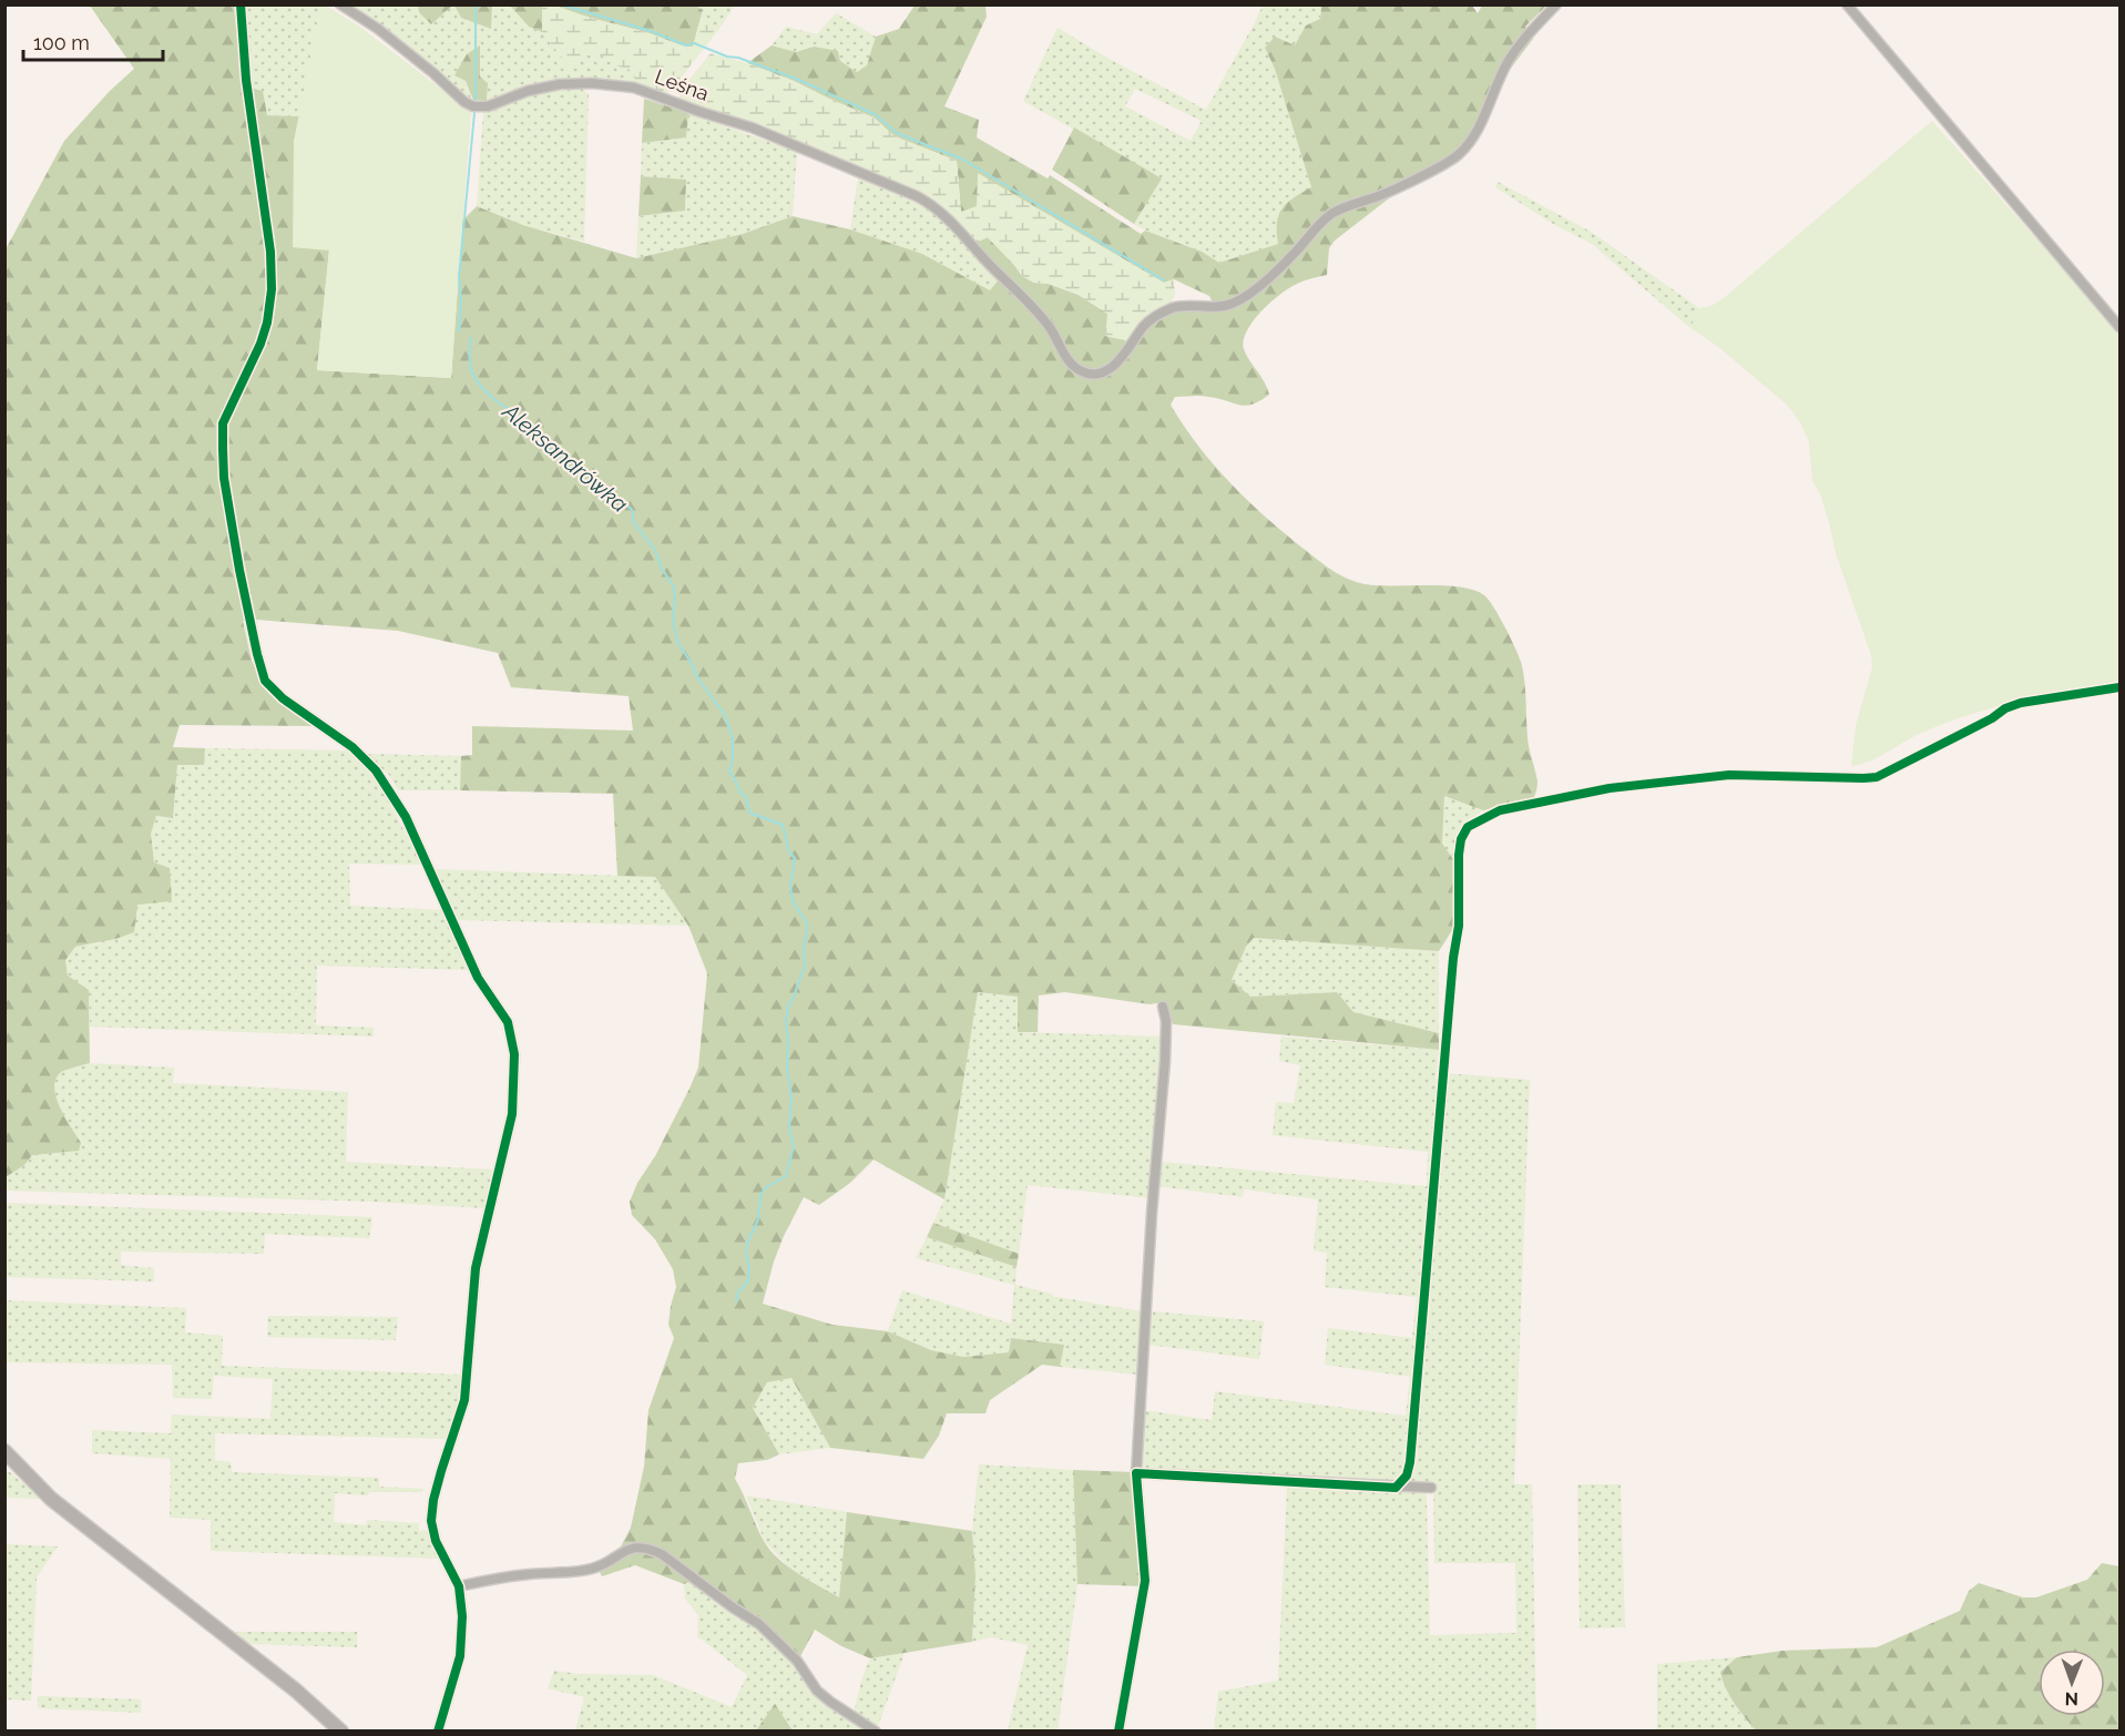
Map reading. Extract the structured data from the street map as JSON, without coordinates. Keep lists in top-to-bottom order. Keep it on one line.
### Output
{"streets":{"street":["Leśna"]},"water":["Aleksandrówka"],"scale_bar":"100 m","north":"bottom"}
